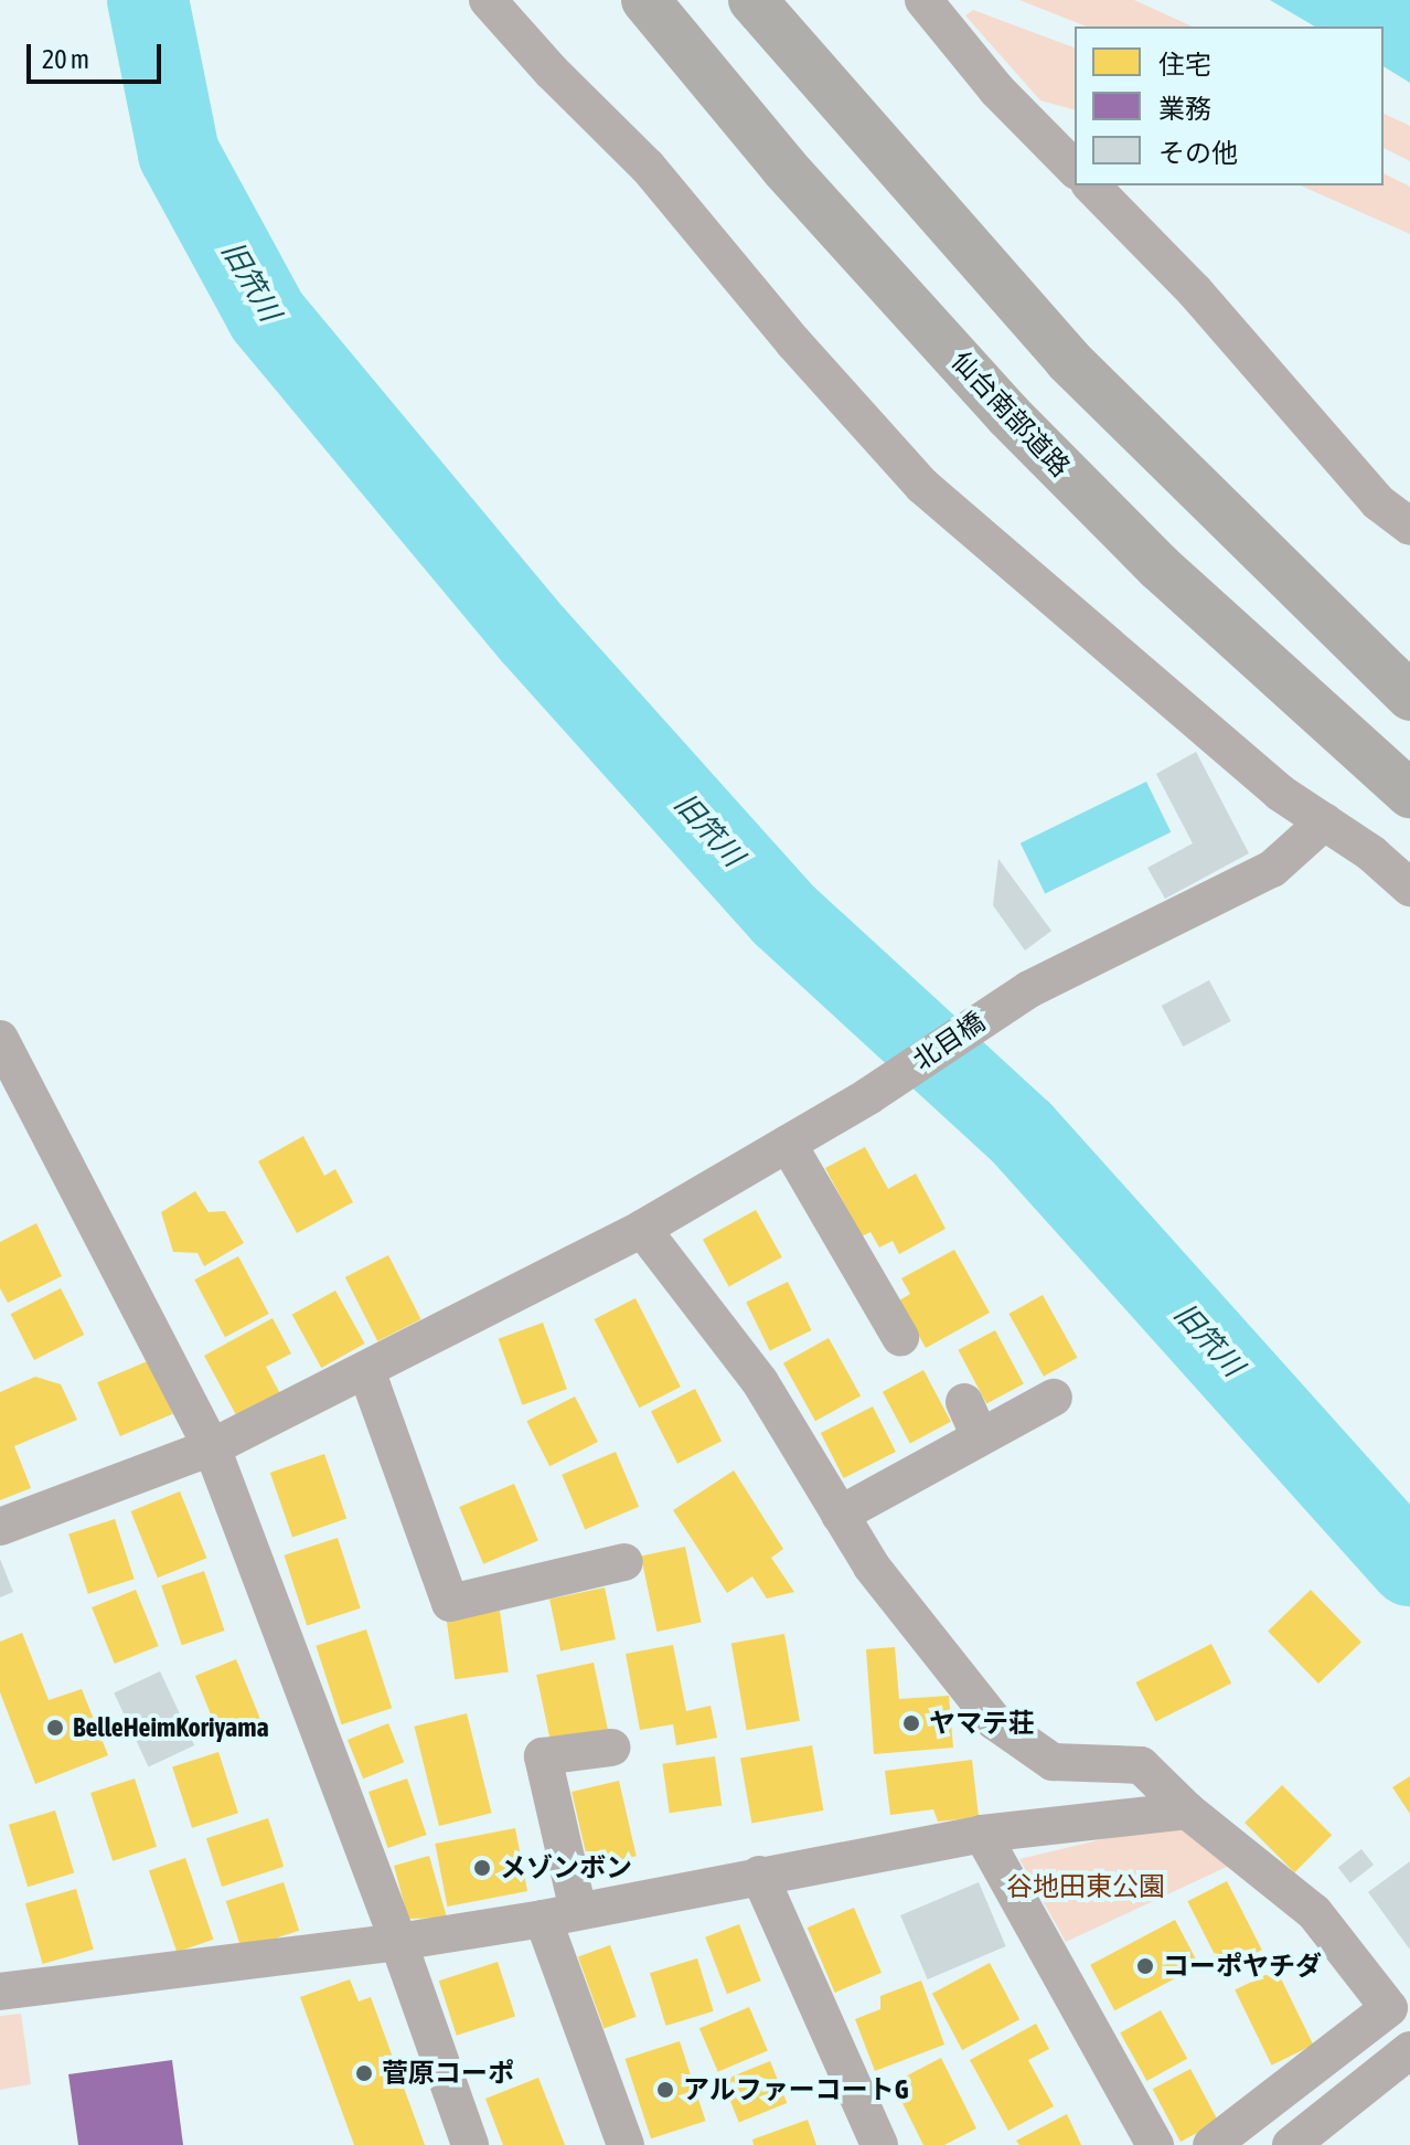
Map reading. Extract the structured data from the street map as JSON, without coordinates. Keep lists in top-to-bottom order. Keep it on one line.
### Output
{"streets":{"highway":["仙台南部道路"],"street":["北目橋"]},"water":["旧笊川"],"parks":["谷地田東公園"],"places":["ヤマテ荘","BelleHeimKoriyama","メゾンボン","コーポヤチダ","菅原コーポ","アルファーコートG"],"legend":["住宅","業務","その他"],"scale_bar":"20 m"}
